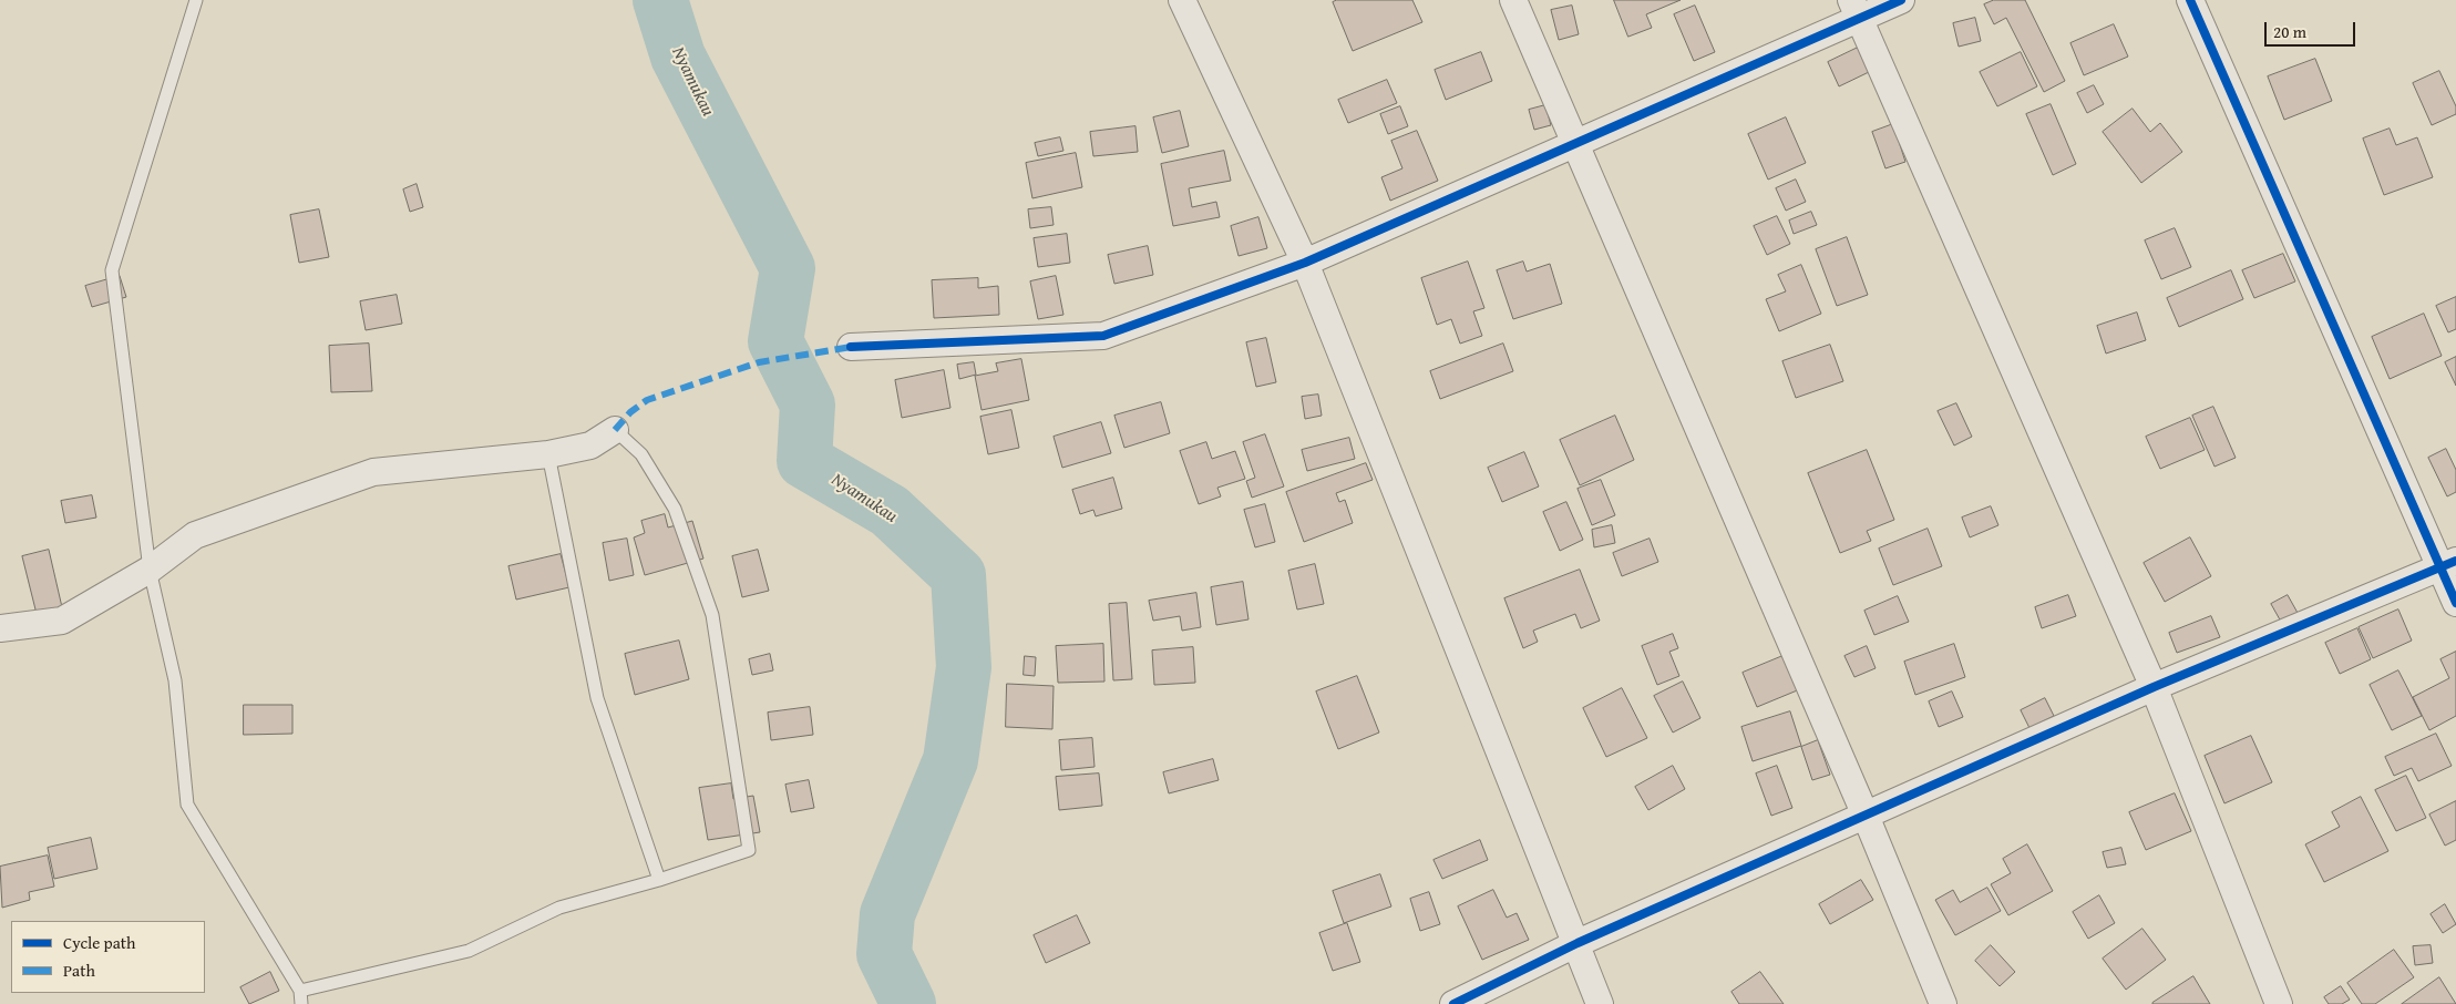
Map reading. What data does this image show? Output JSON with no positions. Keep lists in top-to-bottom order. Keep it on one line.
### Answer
{"water":["Nyamukau"],"legend":["Cycle path","Path"],"scale_bar":"20 m"}
